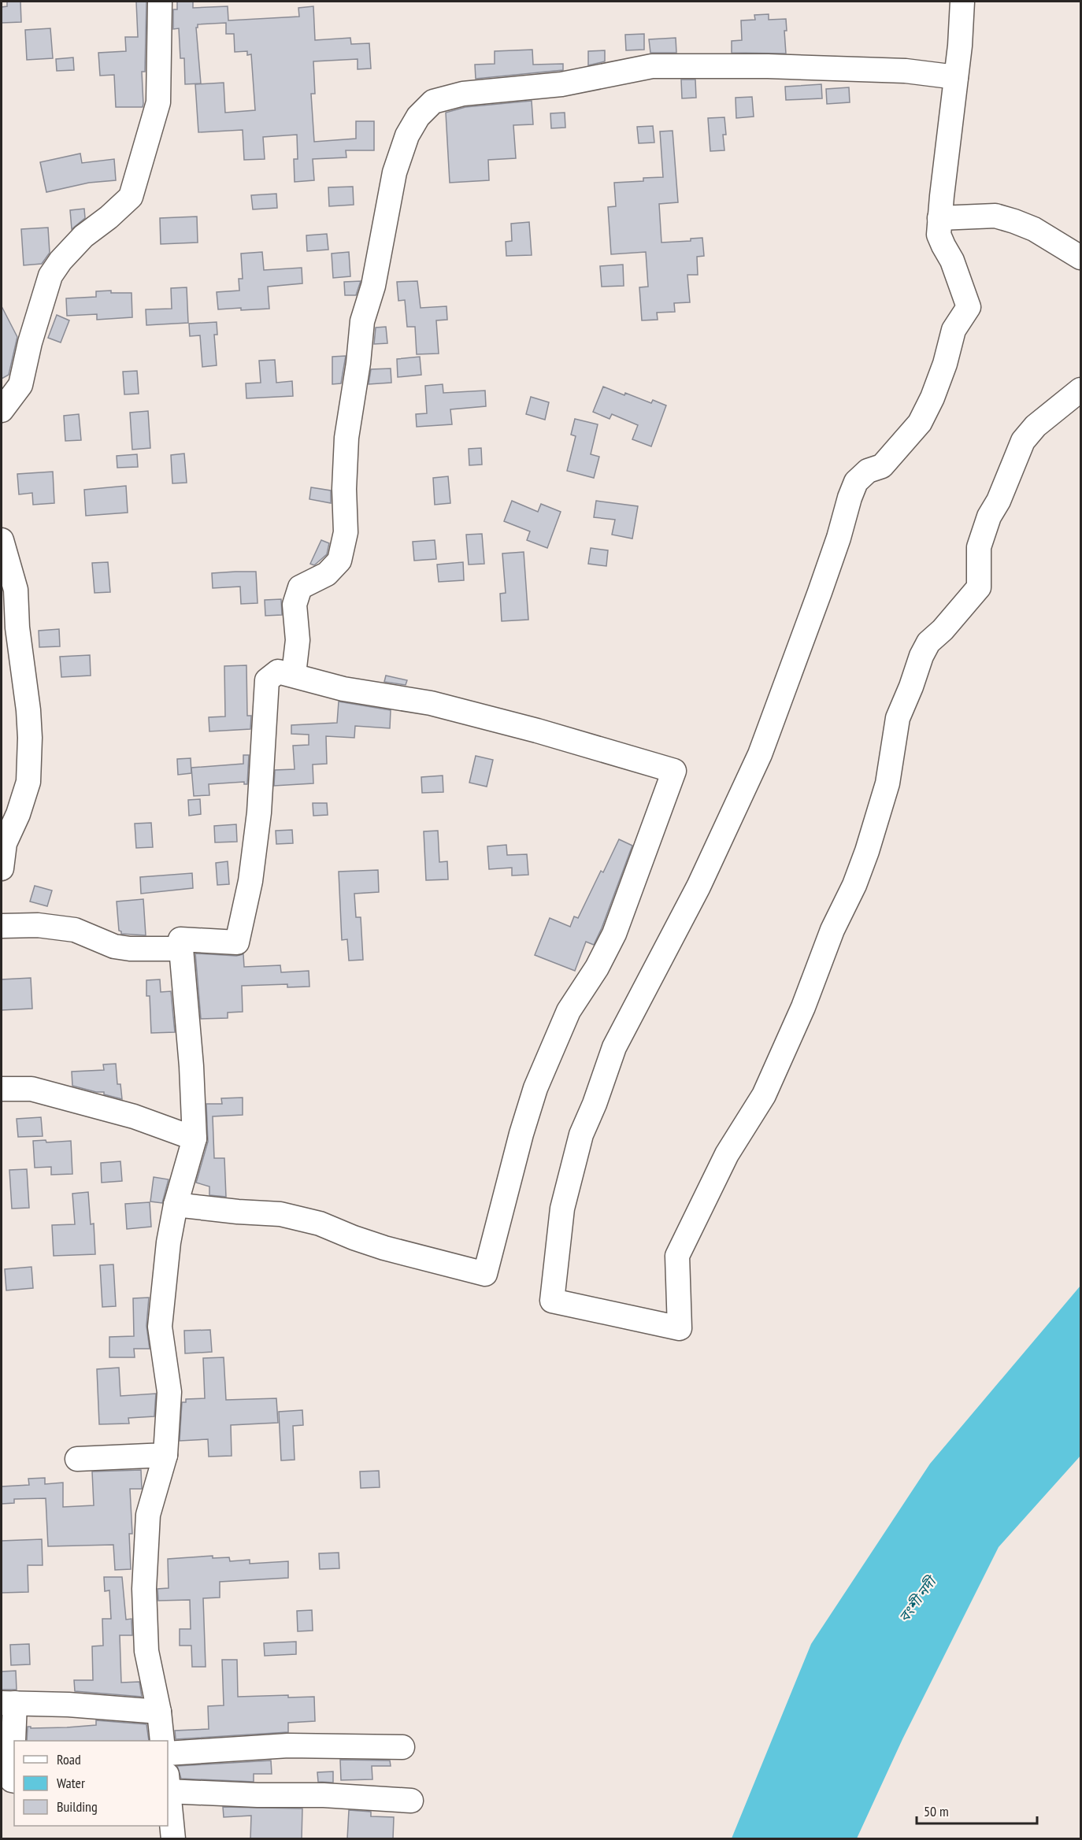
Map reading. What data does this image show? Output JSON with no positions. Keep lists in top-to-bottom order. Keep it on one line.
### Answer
{"water":["বংশী নদী"],"legend":["Road","Water","Building"],"scale_bar":"50 m"}
